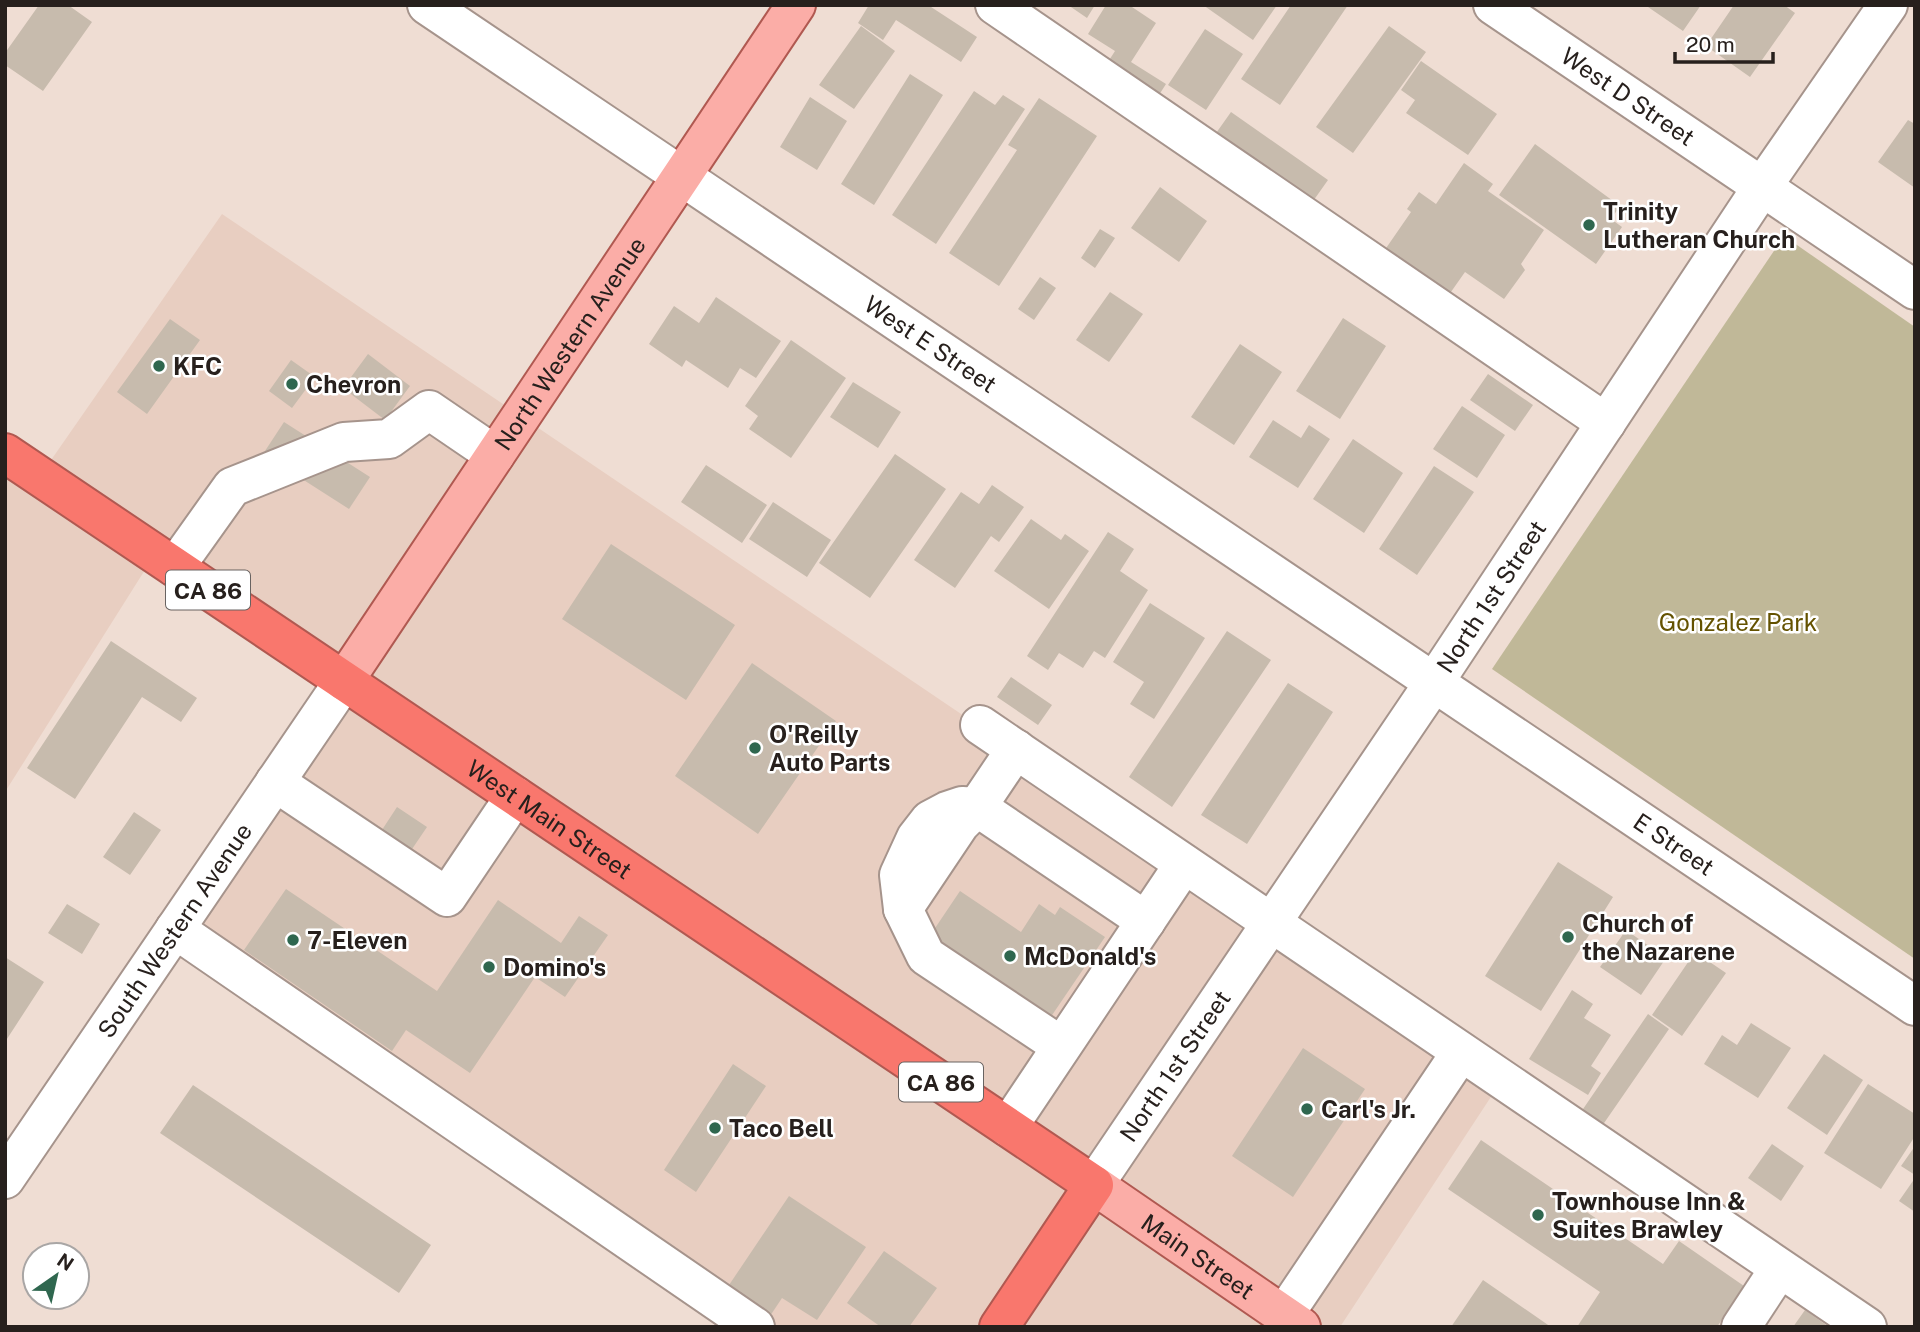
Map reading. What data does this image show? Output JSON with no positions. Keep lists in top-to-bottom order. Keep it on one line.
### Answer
{"streets":{"highway":["CA 86","West Main Street"],"main road":["North Western Avenue","Main Street"],"street":["West D Street","West E Street","North 1st Street","E Street","South Western Avenue"]},"crossings":[["West D Street","North 1st Street"],["North Western Avenue","West E Street"],["North Western Avenue","West Main Street"],["North Western Avenue","South Western Avenue"],["West E Street","North 1st Street"],["West E Street","E Street"],["North 1st Street","West Main Street"],["North 1st Street","E Street"],["North 1st Street","Main Street"],["West Main Street","South Western Avenue"],["West Main Street","Main Street"]],"parks":["Gonzalez Park"],"places":["Trinity Lutheran Church","KFC","Chevron","O'Reilly Auto Parts","Church of the Nazarene","7-Eleven","McDonald's","Domino's","Carl's Jr.","Taco Bell","Townhouse Inn & Suites Brawley"],"scale_bar":"20 m","north":"top right"}
